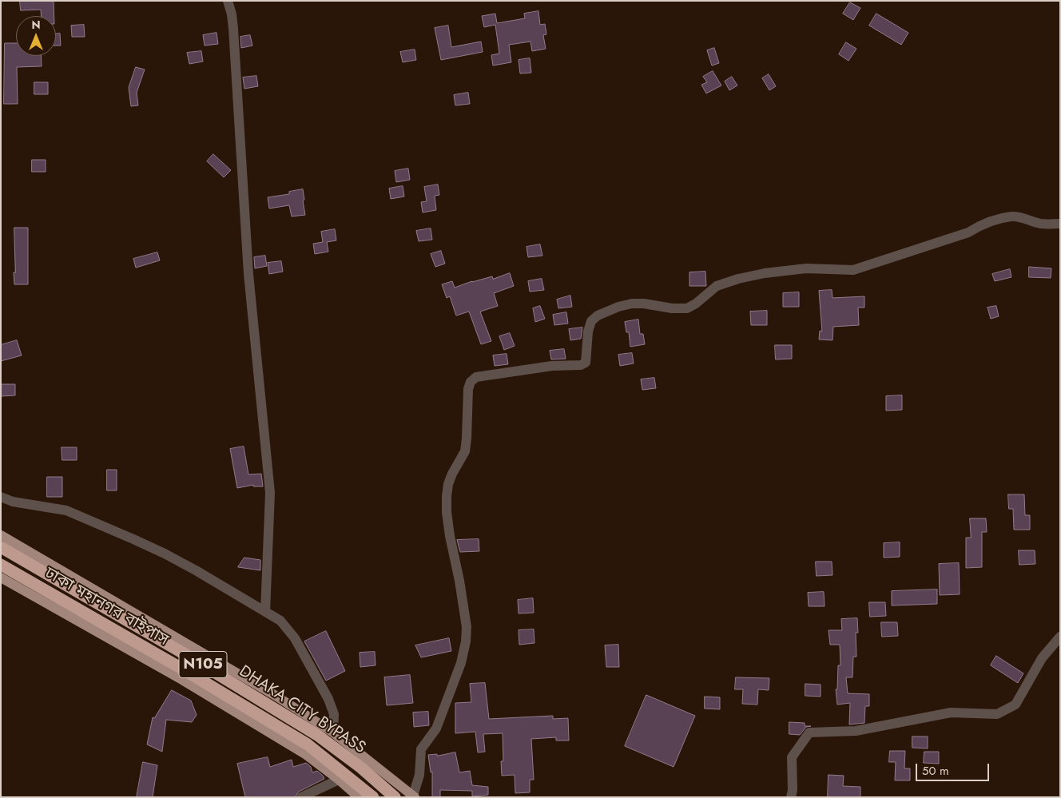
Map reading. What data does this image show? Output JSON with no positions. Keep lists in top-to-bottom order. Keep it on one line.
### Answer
{"streets":{"highway":["ঢাকা মহানগর বাইপাস","N105","DHAKA CITY BYPASS"]},"scale_bar":"50 m","north":"top"}
